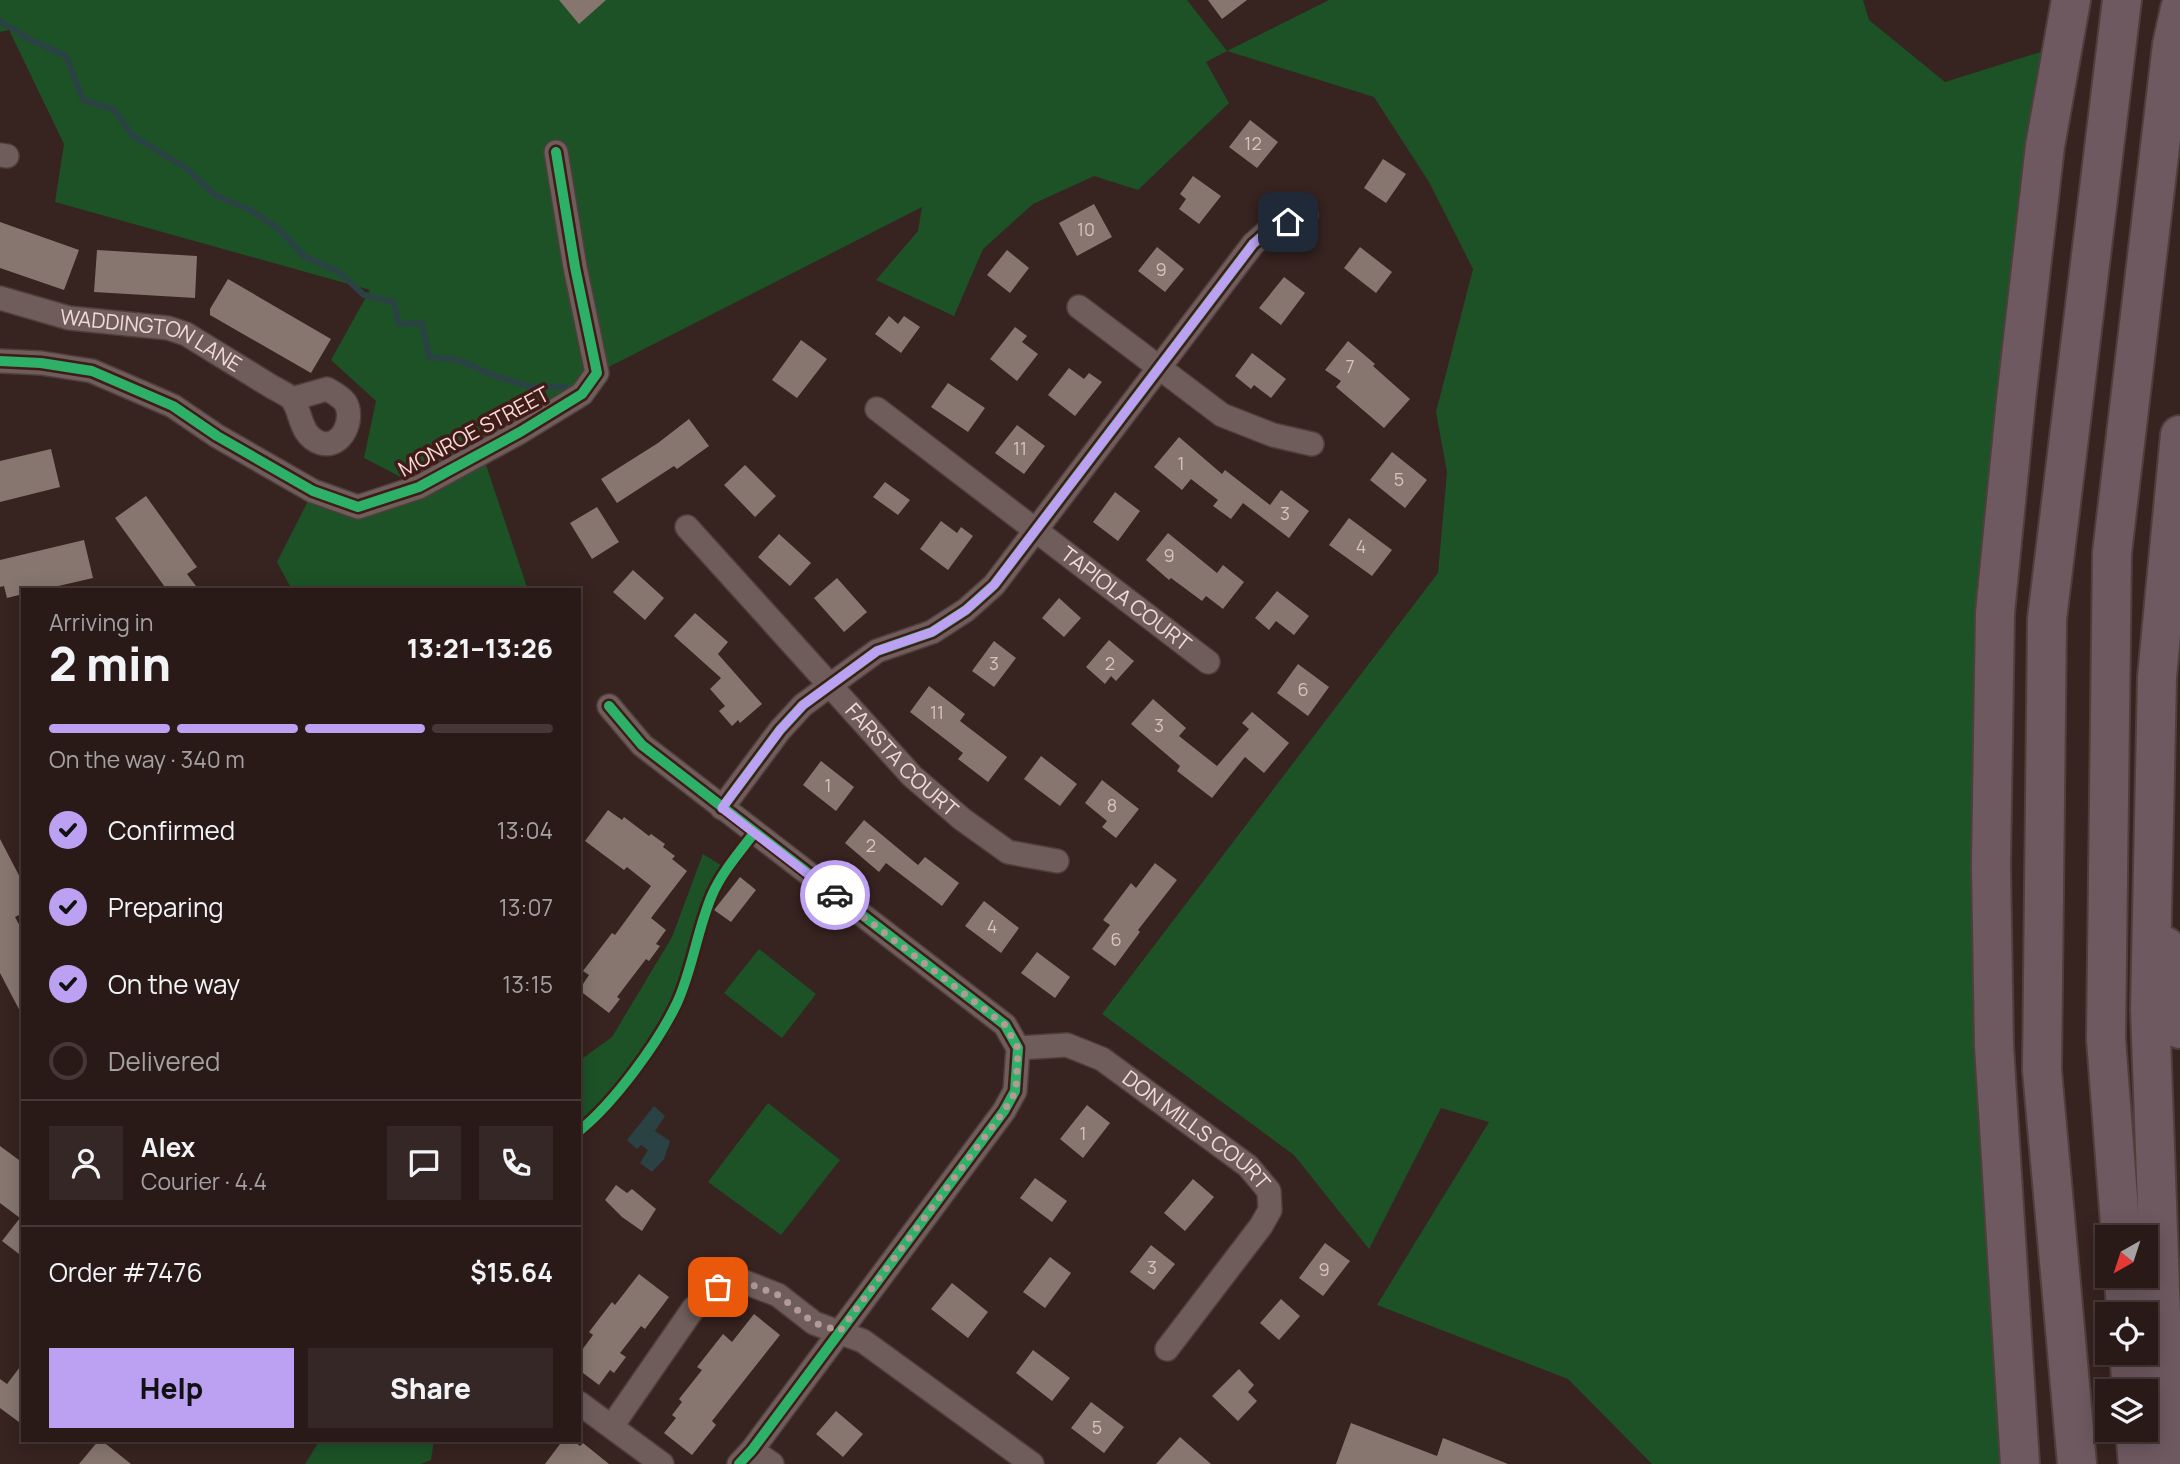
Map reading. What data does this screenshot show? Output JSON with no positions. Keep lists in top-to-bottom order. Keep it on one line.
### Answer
{"streets":{"street":["WADDINGTON LANE","MONROE STREET","TAPIOLA COURT","FARSTA COURT","DON MILLS COURT"]},"house_numbers":["12","10","9","7","11","1","5","3","4","9","3","2","6","11","3","1","8","2","4","6","1","3","9","5"],"north":"bottom left","page":{"heading":["2 min","Arriving in","13:21–13:26"],"panel":["Alex","Courier · 4.4","Order #7476","$15.64"],"bar":"On the way · 340 m","list":[["Confirmed","13:04"],["Preparing","13:07"],["On the way","13:15"],"Delivered"],"buttons":["Help","Share"]}}
